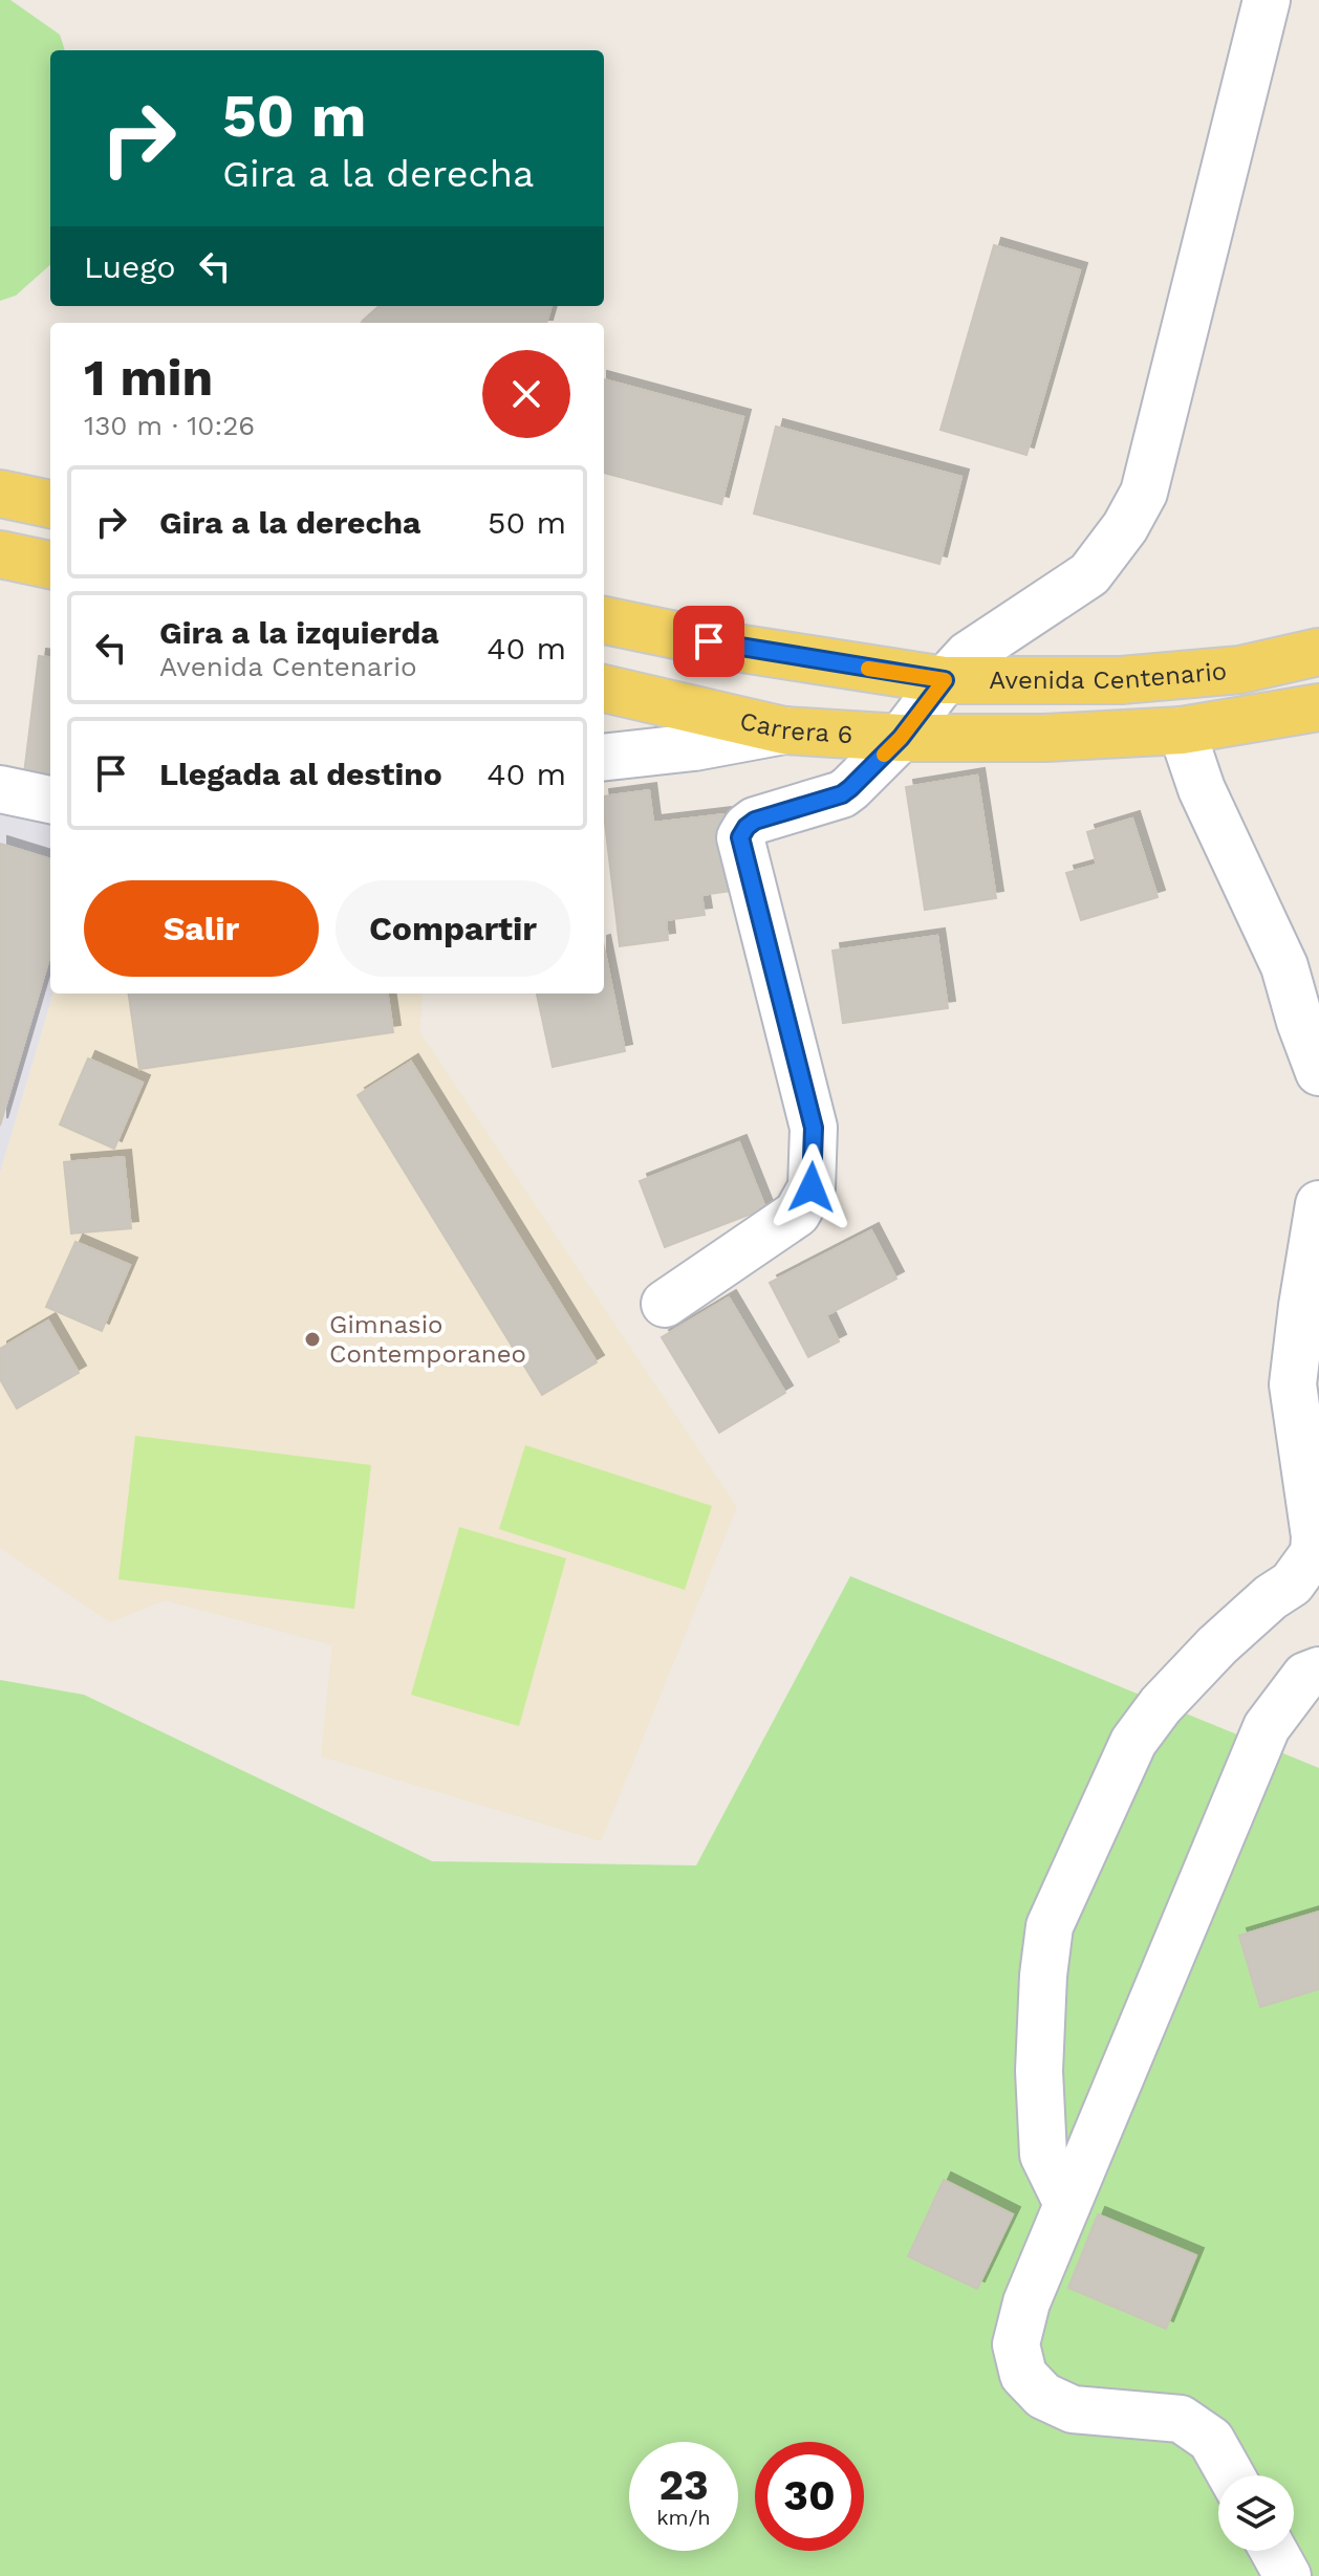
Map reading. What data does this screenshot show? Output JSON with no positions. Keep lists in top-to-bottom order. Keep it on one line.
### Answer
{"streets":{"main road":["Avenida Centenario","Carrera 6"]},"places":["Gimnasio Contemporaneo"],"page":{"turn":["50 m","Gira a la derecha"],"then":"Luego","heading":["1 min","130 m · 10:26"],"list":[{"name":"Gira a la derecha","value":"50 m"},{"name":"Gira a la izquierda","note":"Avenida Centenario","value":"40 m"},{"name":"Llegada al destino","value":"40 m"}],"buttons":["Salir","Compartir"],"speed":"23 km/h","limit":"30"}}
